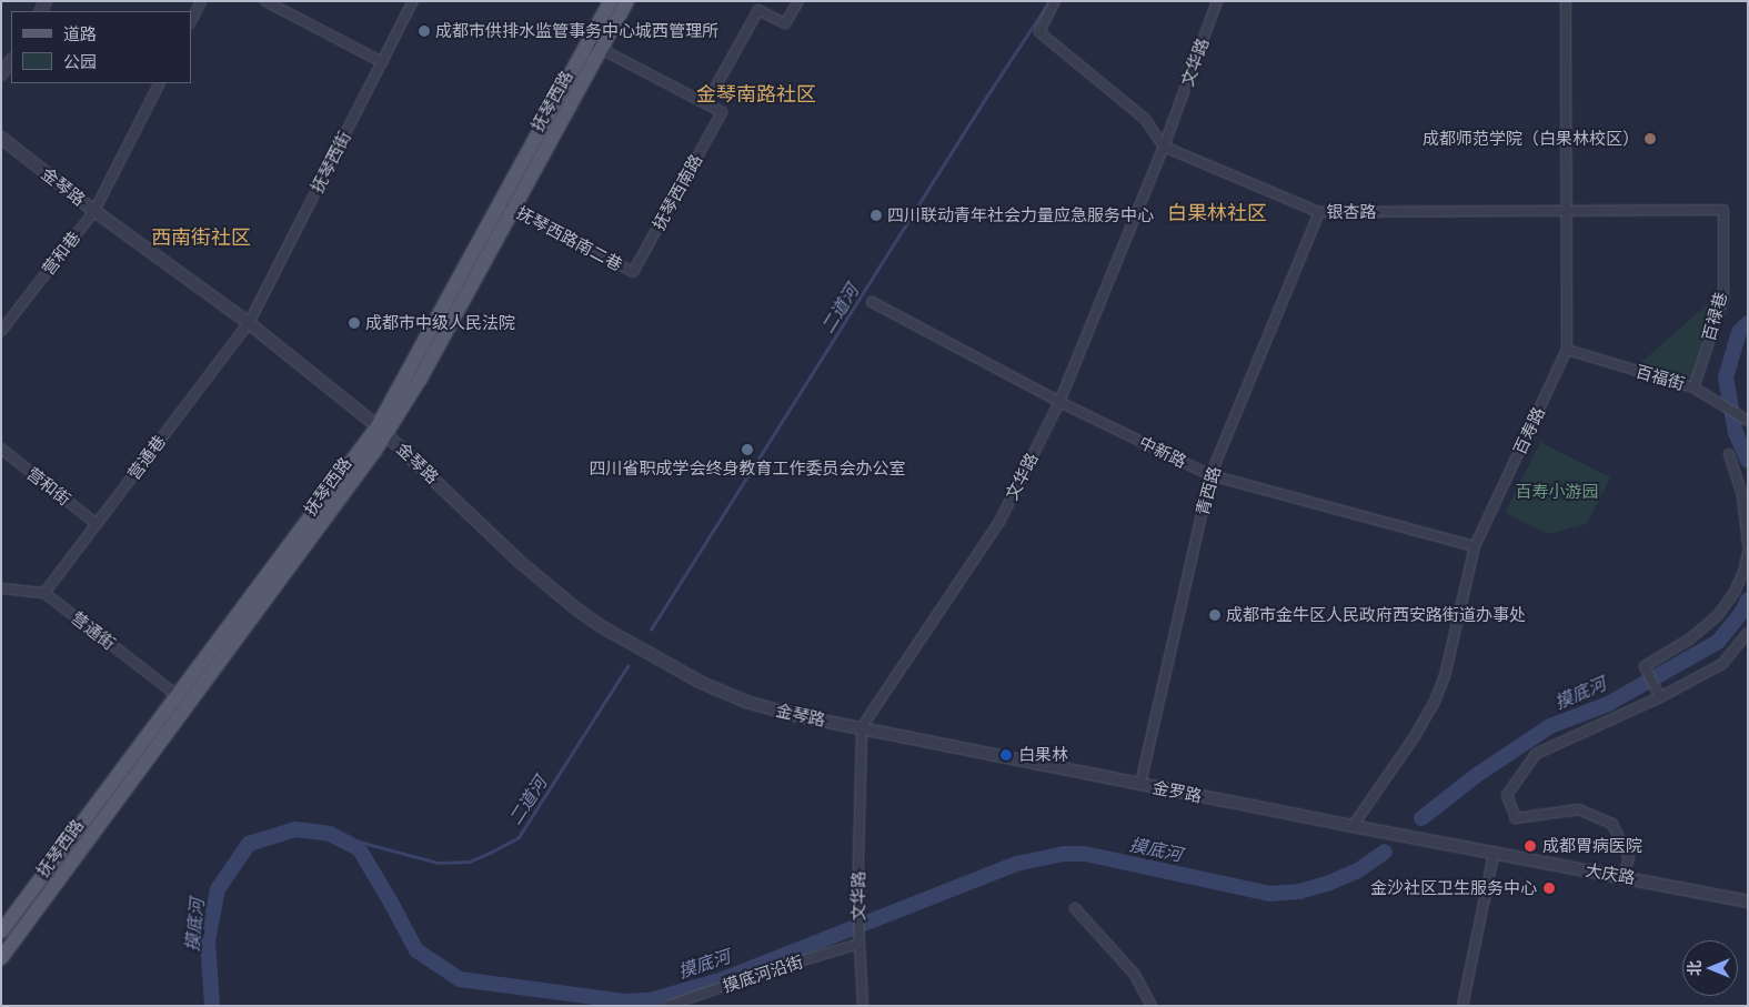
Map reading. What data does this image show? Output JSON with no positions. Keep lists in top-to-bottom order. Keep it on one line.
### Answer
{"streets":{"main road":["抚琴西路"],"street":["文华路","抚琴西街","金琴路","抚琴西南路","银杏路","抚琴西路南二巷","营和巷","百禄巷","百福街","百寿路","中新路","营通巷","营和街","青西路","营通街","金罗路","大庆路","摸底河沿街"]},"crossings":[["文华路","金琴路"],["文华路","银杏路"],["文华路","中新路"],["文华路","金罗路"],["文华路","摸底河沿街"],["抚琴西路","金琴路"],["抚琴西路","抚琴西路南二巷"],["抚琴西路","营通街"],["抚琴西街","金琴路"],["抚琴西街","营通巷"],["金琴路","营和巷"],["金琴路","营通巷"],["金琴路","金罗路"],["抚琴西南路","抚琴西路南二巷"],["银杏路","百禄巷"],["银杏路","百寿路"],["银杏路","青西路"],["百禄巷","百福街"],["百福街","百寿路"],["百寿路","中新路"],["百寿路","金罗路"],["中新路","青西路"],["营通巷","营和街"],["营通巷","营通街"],["青西路","金罗路"],["金罗路","大庆路"]],"districts":["金琴南路社区","白果林社区","西南街社区"],"water":["二道河","摸底河"],"parks":["百寿小游园"],"places":["成都市供排水监管事务中心城西管理所","成都师范学院（白果林校区）","四川联动青年社会力量应急服务中心","成都市中级人民法院","四川省职成学会终身教育工作委员会办公室","成都市金牛区人民政府西安路街道办事处","白果林","成都胃病医院","金沙社区卫生服务中心"],"legend":["道路","公园"],"north":"left"}
